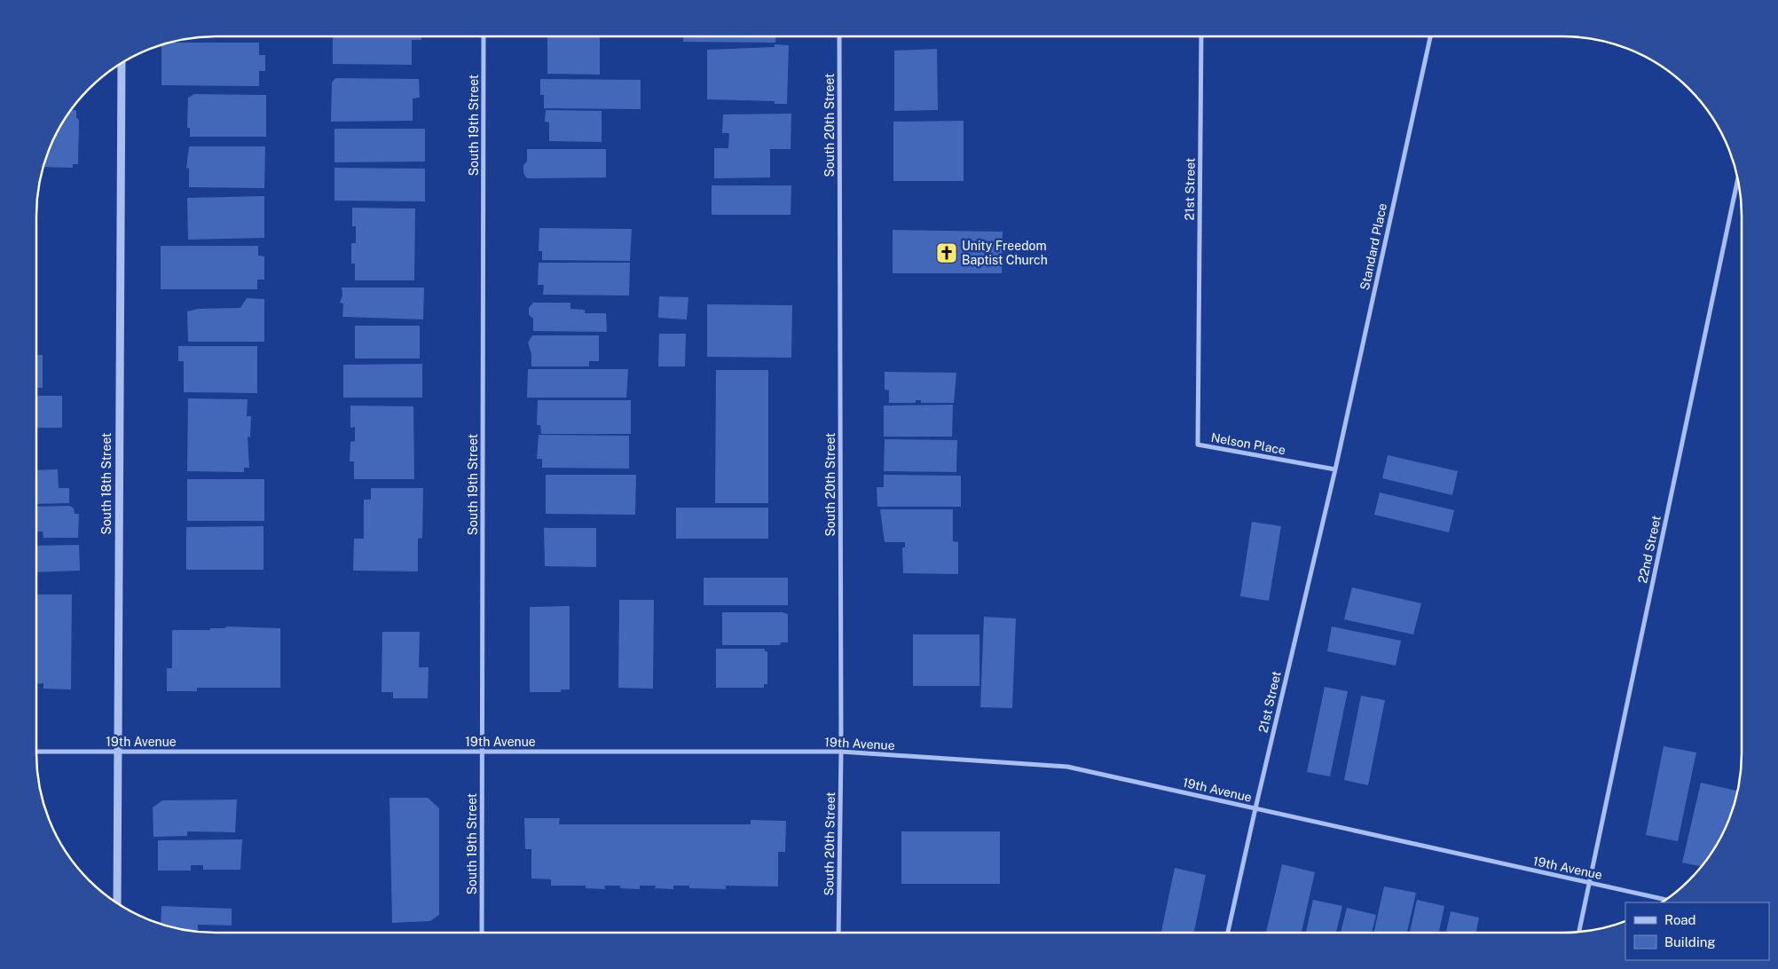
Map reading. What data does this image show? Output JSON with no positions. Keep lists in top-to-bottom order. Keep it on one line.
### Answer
{"streets":{"street":["South 19th Street","South 20th Street","21st Street","Standard Place","Nelson Place","South 18th Street","22nd Street","19th Avenue"]},"crossings":[["South 19th Street","19th Avenue"],["South 20th Street","19th Avenue"],["21st Street","Standard Place"],["21st Street","Nelson Place"],["21st Street","19th Avenue"],["Standard Place","Nelson Place"],["South 18th Street","19th Avenue"],["22nd Street","19th Avenue"]],"places":{"church":["Unity Freedom Baptist Church"]},"legend":["Road","Building"]}
